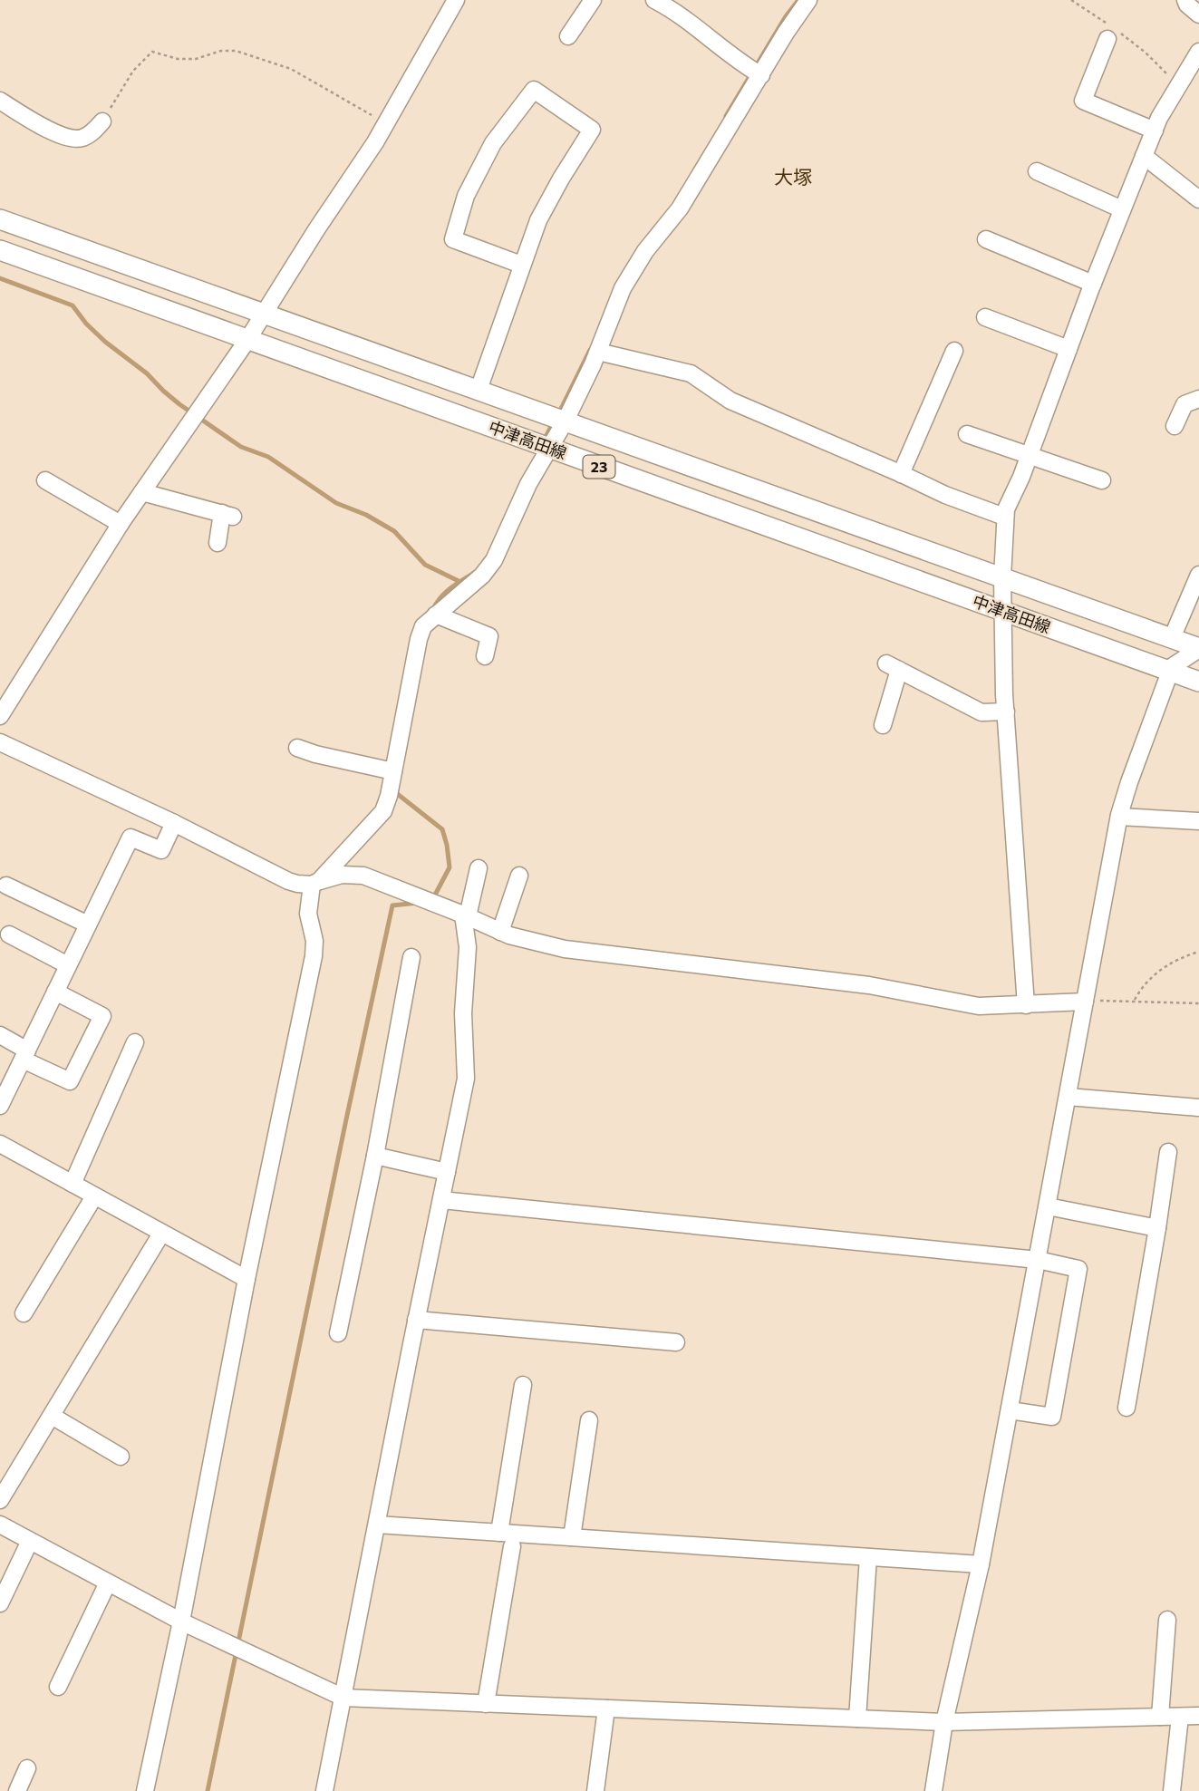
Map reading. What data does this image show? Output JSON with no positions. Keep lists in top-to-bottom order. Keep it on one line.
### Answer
{"streets":{"main road":["中津高田線","23"]},"districts":["大塚"]}
